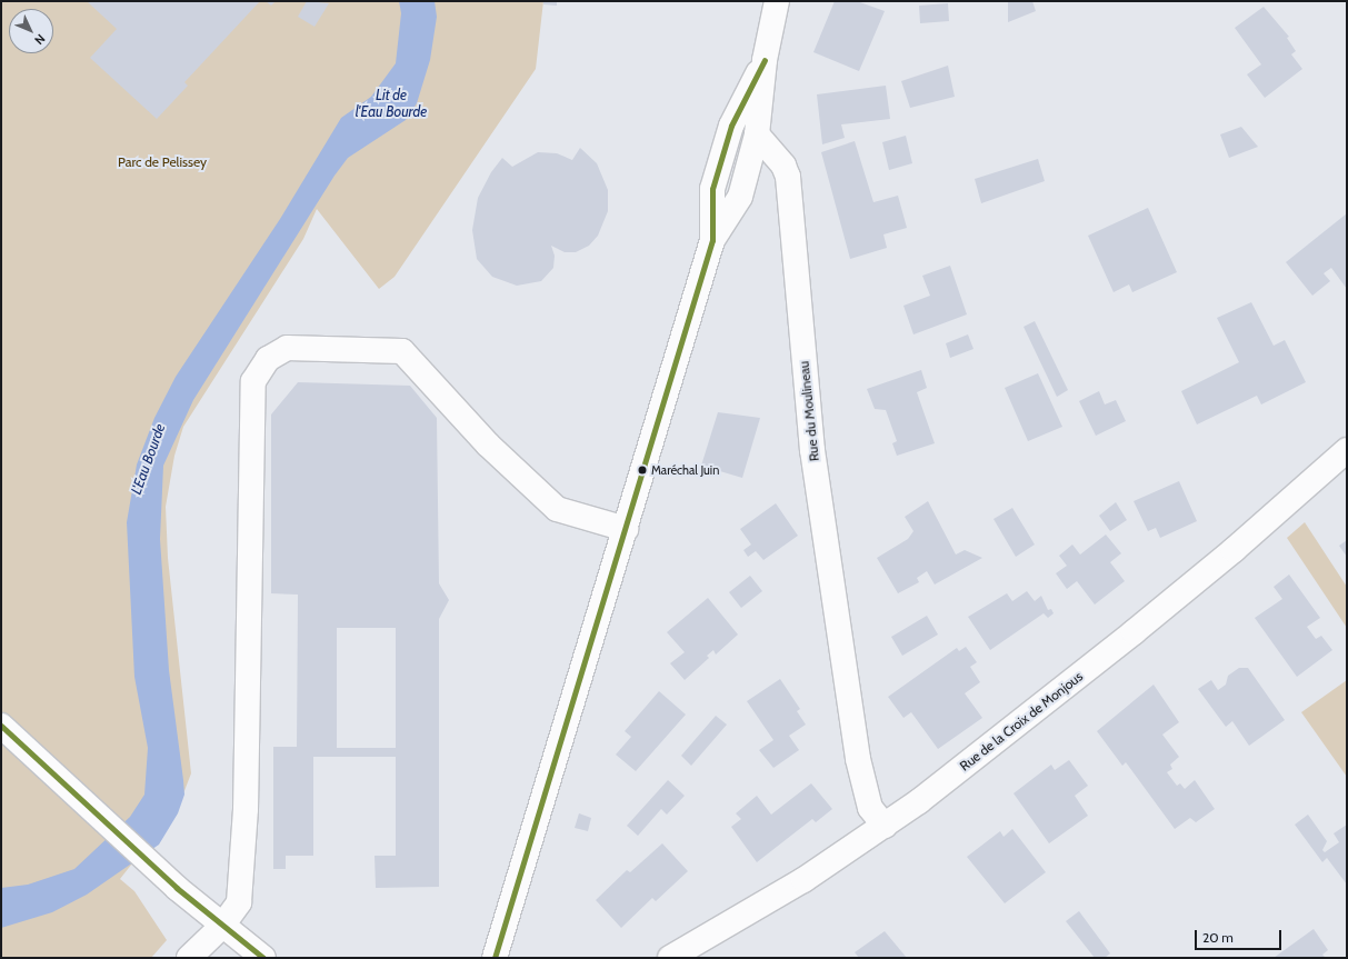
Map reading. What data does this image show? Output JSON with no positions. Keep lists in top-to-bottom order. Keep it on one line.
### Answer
{"streets":{"street":["Rue du Moulineau","Rue de la Croix de Monjous"]},"crossings":[["Rue du Moulineau","Rue de la Croix de Monjous"]],"water":["Lit de l'Eau Bourde","L'Eau Bourde"],"parks":["Parc de Pelissey"],"places":["Maréchal Juin"],"scale_bar":"20 m","north":"bottom right"}
